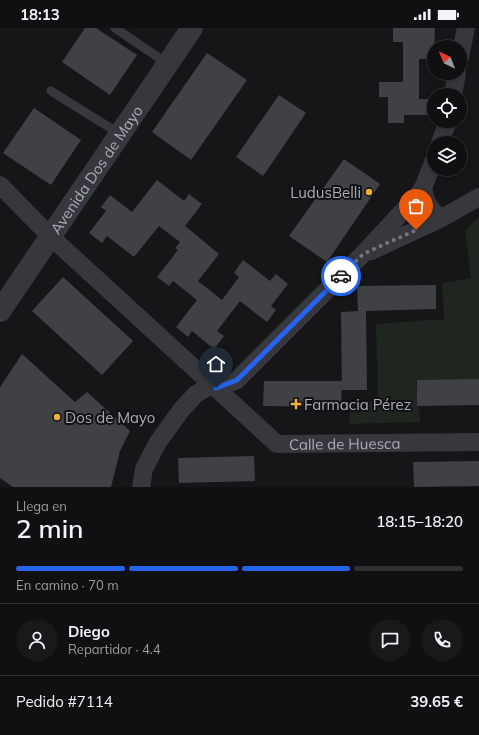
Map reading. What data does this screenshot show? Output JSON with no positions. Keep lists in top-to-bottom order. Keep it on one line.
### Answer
{"streets":{"street":["Avenida Dos de Mayo","Calle de Huesca"]},"crossings":[["Avenida Dos de Mayo","Calle de Huesca"]],"places":{"other":["LudusBelli","Dos de Mayo"],"health":["Farmacia Pérez"]},"north":"top left","page":{"status":"18:13","heading":["2 min","Llega en","18:15–18:20"],"panel":["Diego","Repartidor · 4.4","Pedido #7114","39.65 €"],"bar":"En camino · 70 m"}}
